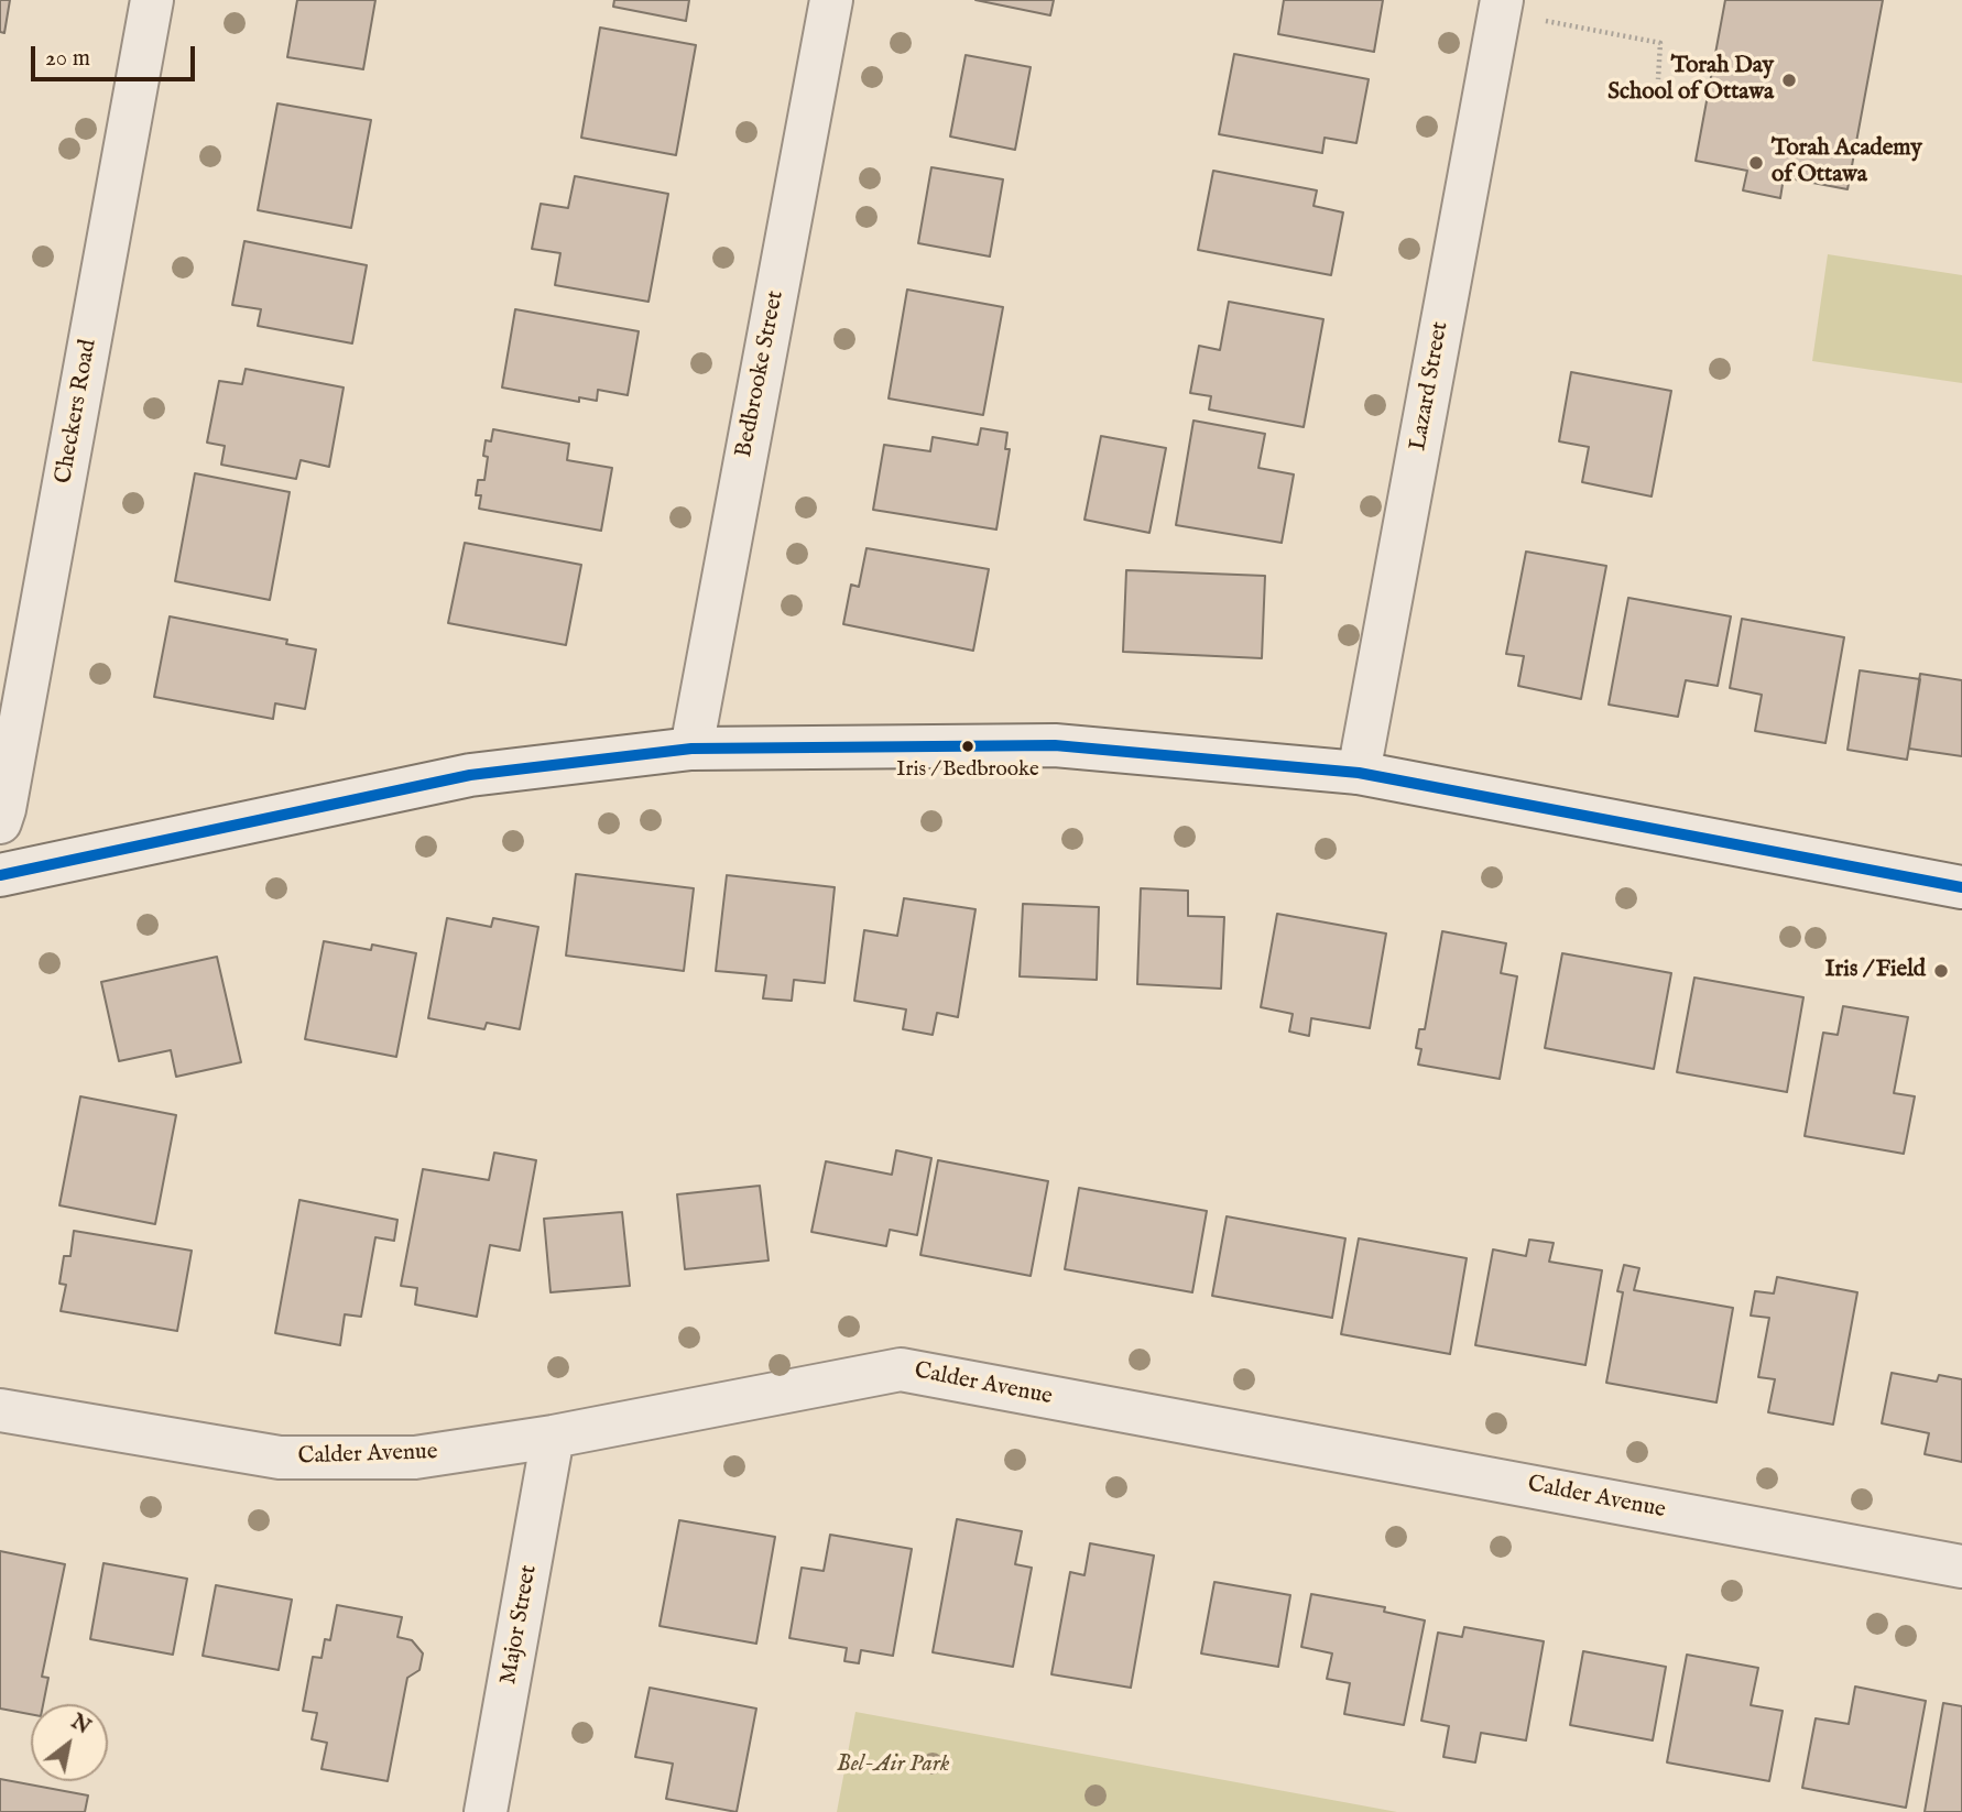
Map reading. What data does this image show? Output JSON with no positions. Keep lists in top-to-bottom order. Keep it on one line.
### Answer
{"streets":{"street":["Bedbrooke Street","Lazard Street","Checkers Road","Calder Avenue","Major Street"]},"crossings":[["Calder Avenue","Major Street"]],"parks":["Bel-Air Park"],"places":["Torah Day School of Ottawa","Torah Academy of Ottawa","Iris / Bedbrooke","Iris / Field"],"scale_bar":"20 m","north":"top right"}
